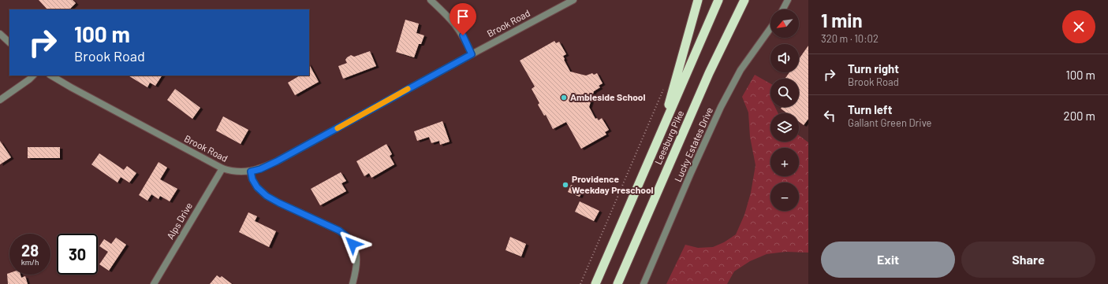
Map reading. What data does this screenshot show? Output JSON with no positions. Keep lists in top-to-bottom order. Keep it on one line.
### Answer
{"streets":{"highway":["Leesburg Pike"],"street":["Brook Road","Lucky Estates Drive","Alps Drive"]},"crossings":[["Brook Road","Alps Drive"]],"places":["Ambleside School","Providence Weekday Preschool"],"north":"bottom left","page":{"heading":["1 min","320 m · 10:02"],"map_buttons":["+","−"],"turn":["100 m","Brook Road"],"list":[{"name":"Turn right","note":"Brook Road","value":"100 m"},{"name":"Turn left","note":"Gallant Green Drive","value":"200 m"}],"speed":"28 km/h","limit":"30","buttons":["Exit","Share"]}}
